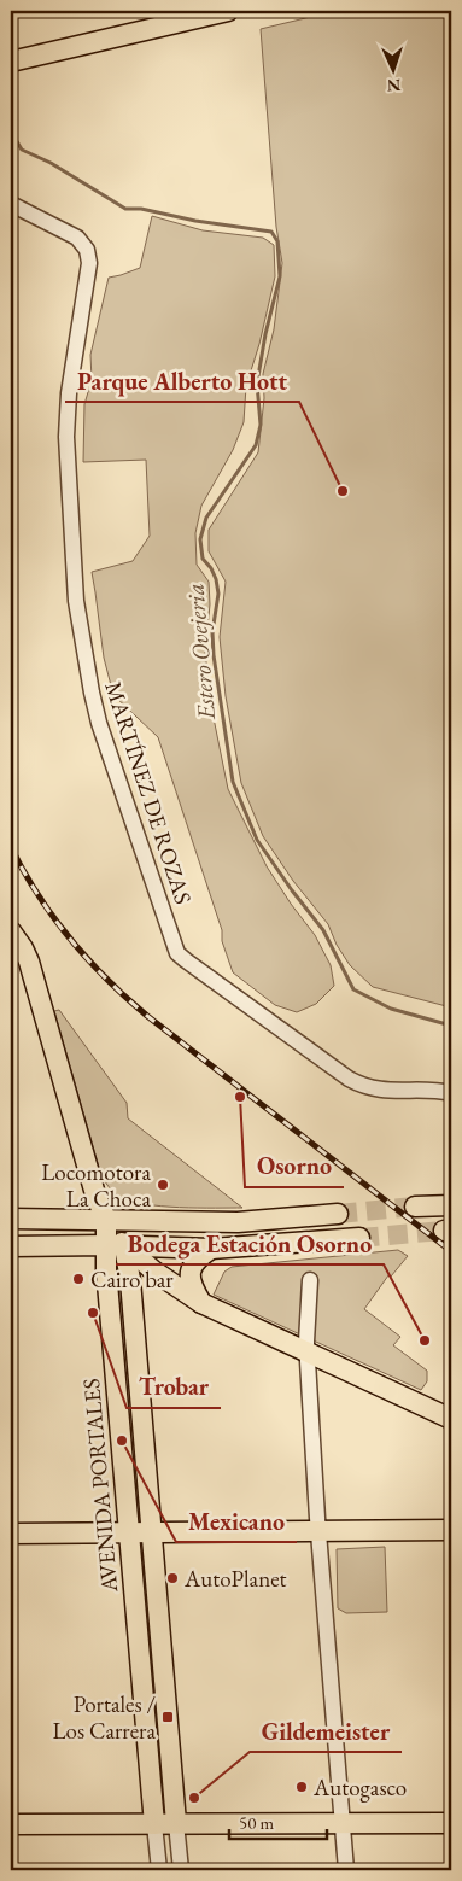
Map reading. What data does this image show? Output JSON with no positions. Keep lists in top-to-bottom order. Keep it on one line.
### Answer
{"streets":{"main road":["AVENIDA PORTALES"],"street":["MARTÍNEZ DE ROZAS"]},"water":["Estero Ovejeria"],"places":{"other":["Parque Alberto Hott","Osorno","Locomotora La Choca","Cairo bar","Trobar","Bodega Estación Osorno","Mexicano","AutoPlanet","Autogasco","Gildemeister"],"transit":["Portales / Los Carrera"]},"scale_bar":"50 m","north":"bottom"}
